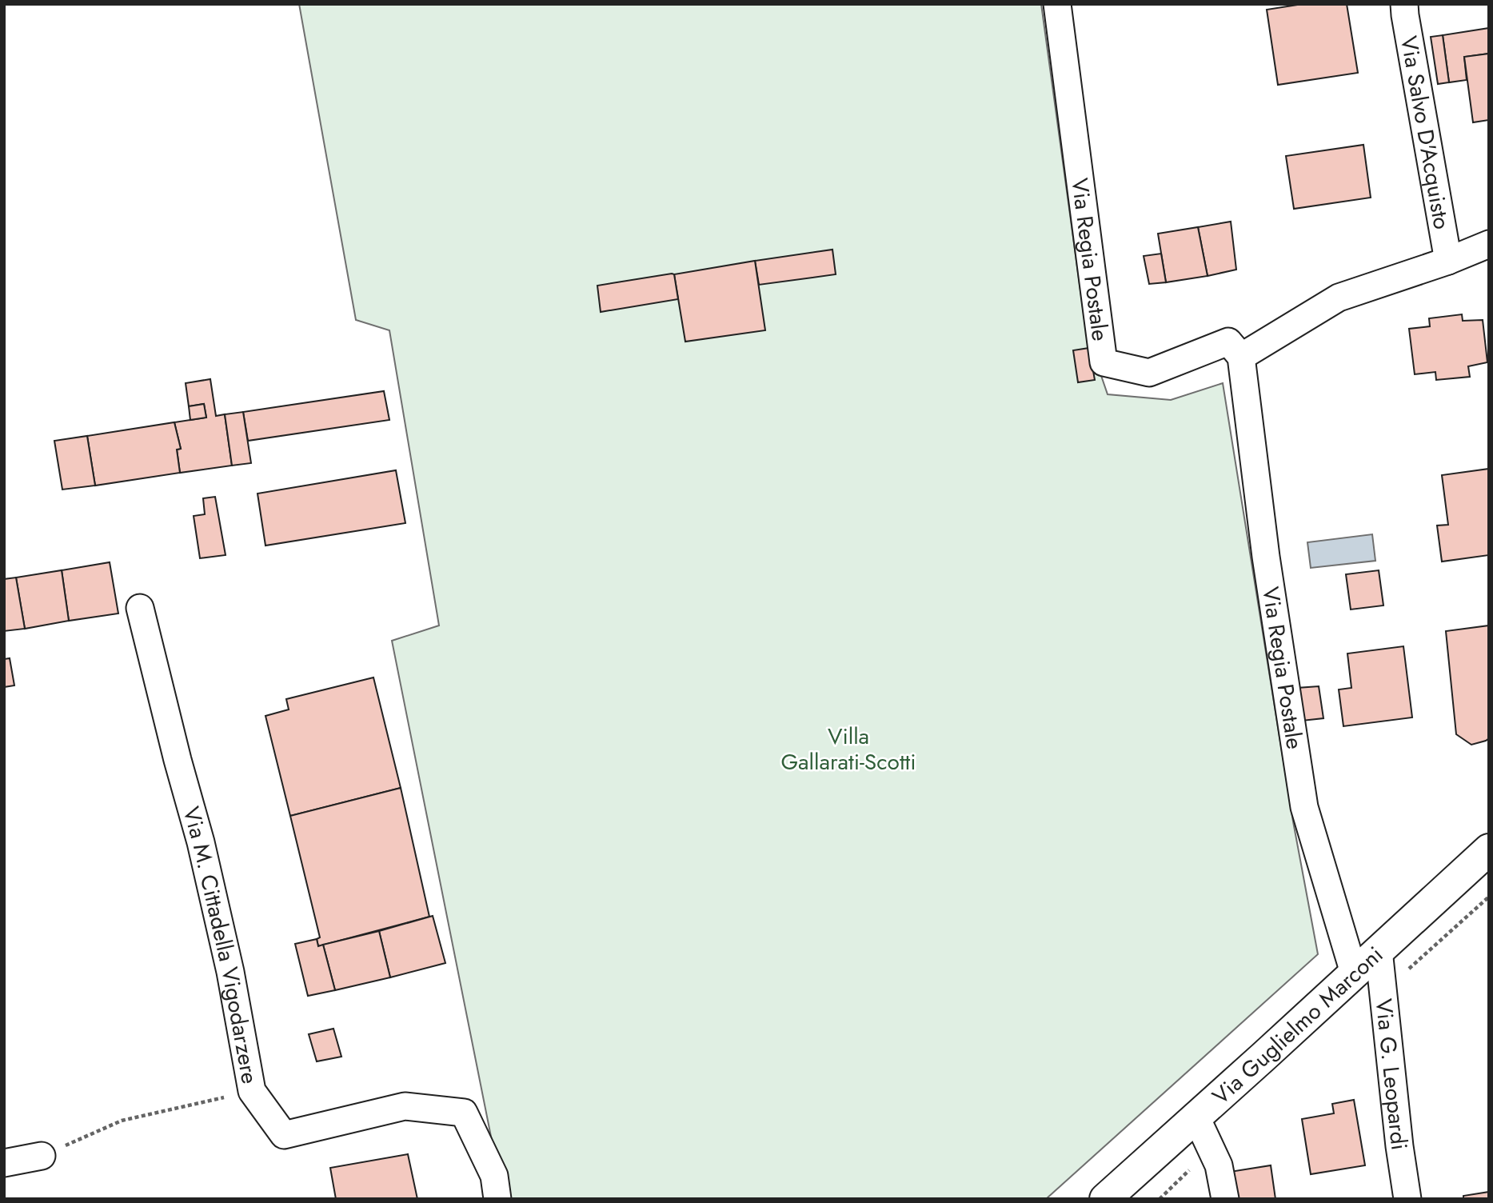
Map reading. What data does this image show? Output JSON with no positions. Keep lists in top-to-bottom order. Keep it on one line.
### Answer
{"streets":{"street":["Via Salvo D'Acquisto","Via Regia Postale","Via M. Cittadella Vigodarzere","Via Guglielmo Marconi","Via G. Leopardi"]},"crossings":[["Via Regia Postale","Via Guglielmo Marconi"],["Via Guglielmo Marconi","Via G. Leopardi"]],"parks":["Villa Gallarati-Scotti"]}
